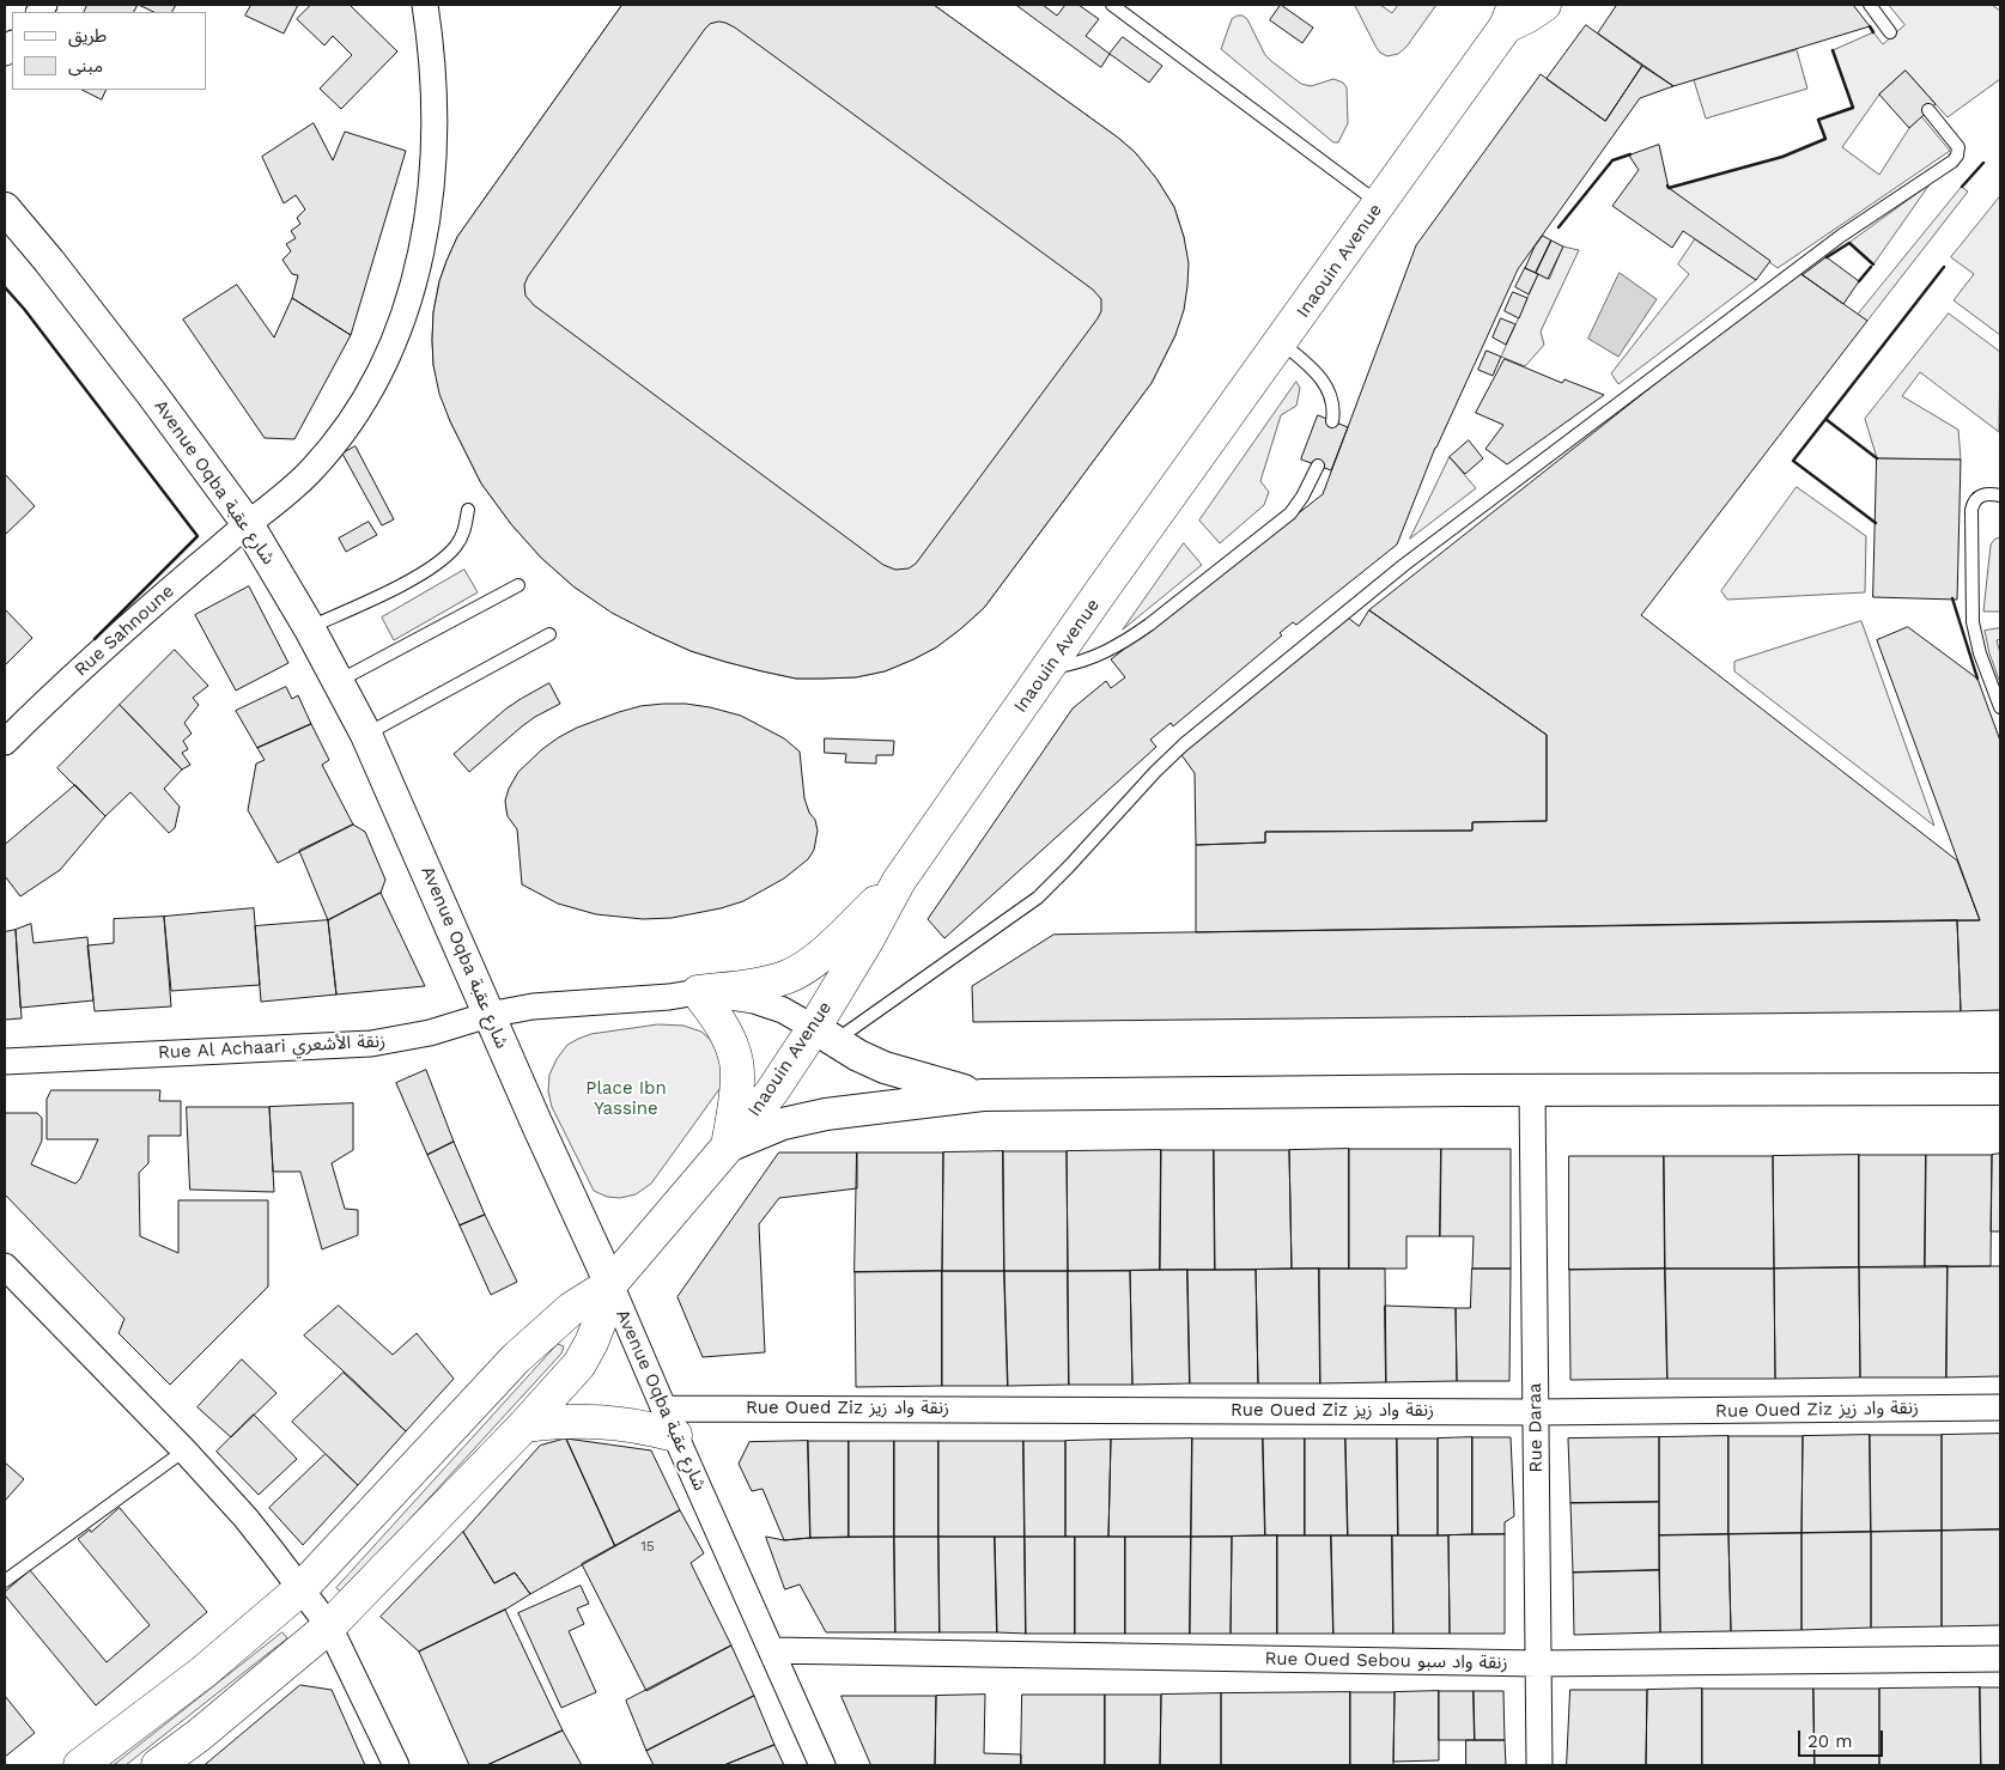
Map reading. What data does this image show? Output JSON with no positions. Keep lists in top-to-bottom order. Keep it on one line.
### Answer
{"streets":{"main road":["Inaouin Avenue"],"street":["Avenue Oqba شارع عقبة","Rue Sahnoune","Rue Al Achaari زنقة الأشعري","Rue Oued Ziz زنقة واد زيز","Rue Daraa","Rue Oued Sebou زنقة واد سبو"]},"crossings":[["Inaouin Avenue","Avenue Oqba شارع عقبة"],["Inaouin Avenue","Rue Al Achaari زنقة الأشعري"],["Avenue Oqba شارع عقبة","Rue Sahnoune"],["Avenue Oqba شارع عقبة","Rue Al Achaari زنقة الأشعري"],["Avenue Oqba شارع عقبة","Rue Oued Ziz زنقة واد زيز"],["Avenue Oqba شارع عقبة","Rue Oued Sebou زنقة واد سبو"],["Rue Oued Ziz زنقة واد زيز","Rue Daraa"],["Rue Daraa","Rue Oued Sebou زنقة واد سبو"]],"parks":["Place Ibn Yassine"],"house_numbers":["15"],"legend":["طريق","مبنى"],"scale_bar":"20 m"}
